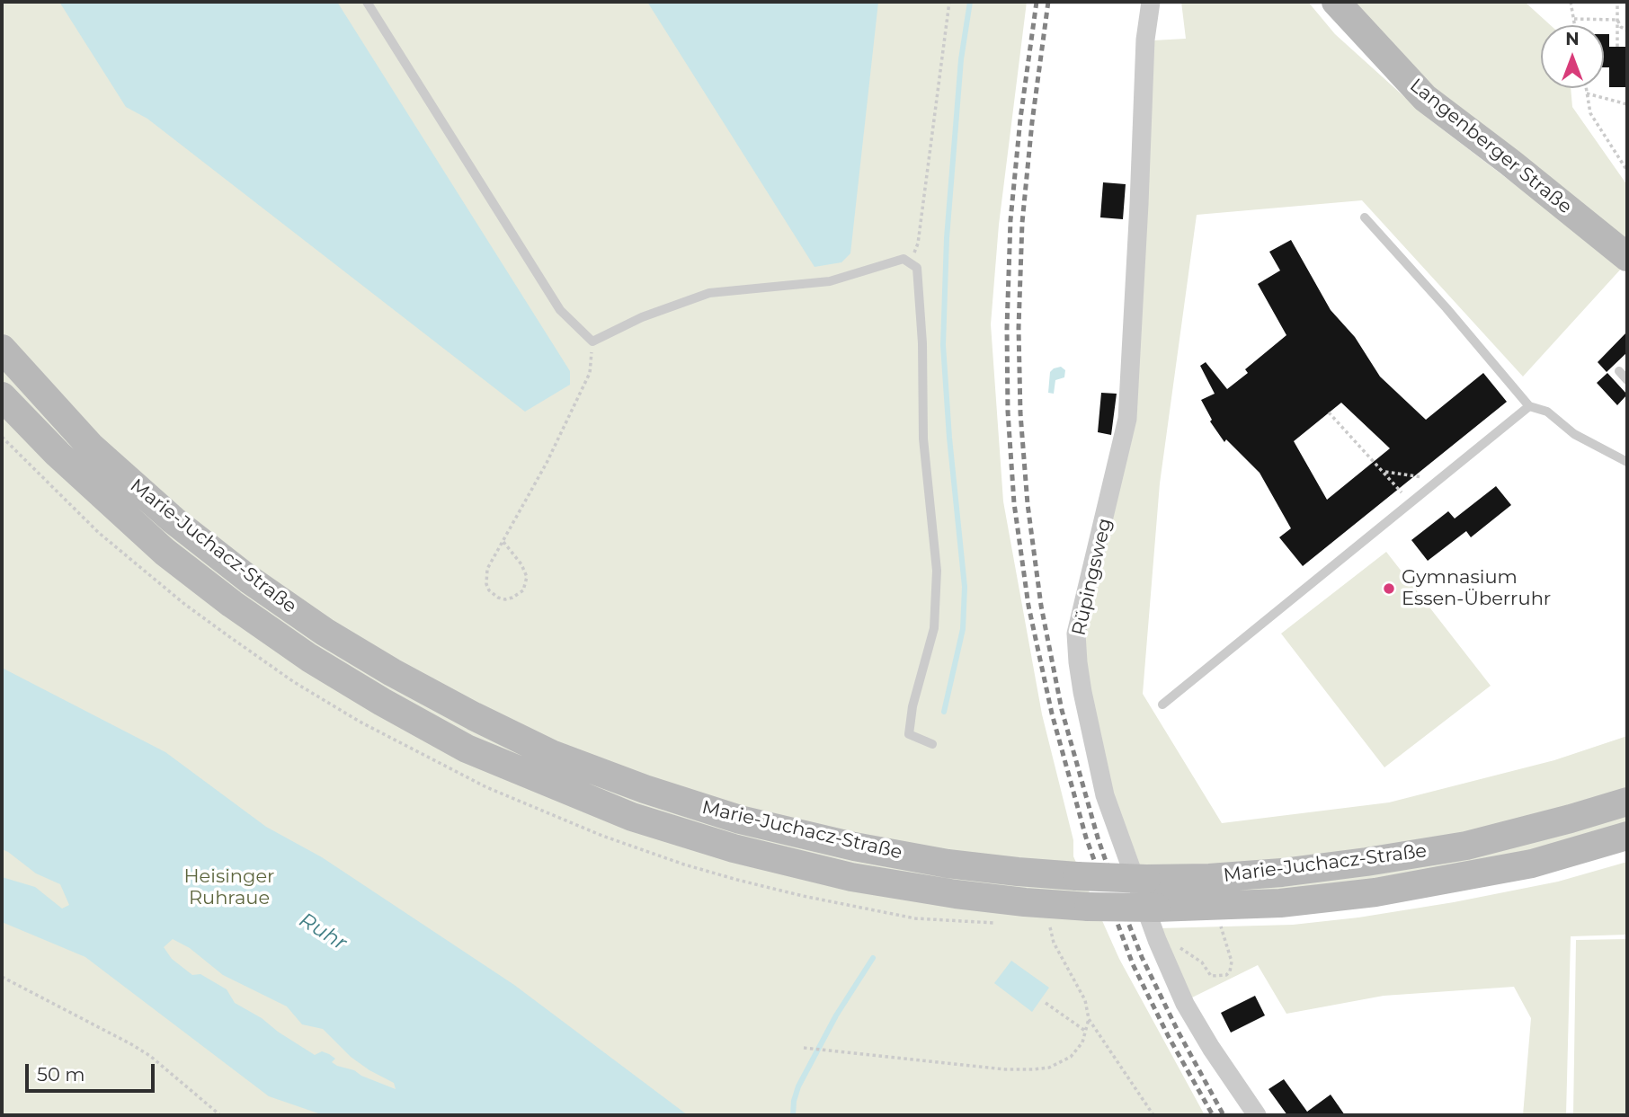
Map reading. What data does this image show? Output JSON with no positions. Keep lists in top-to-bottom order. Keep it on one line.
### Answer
{"streets":{"main road":["Langenberger Straße","Marie-Juchacz-Straße"],"street":["Rüpingsweg"]},"water":["Ruhr"],"parks":["Heisinger Ruhraue"],"places":["Gymnasium Essen-Überruhr"],"scale_bar":"50 m","north":"top"}
